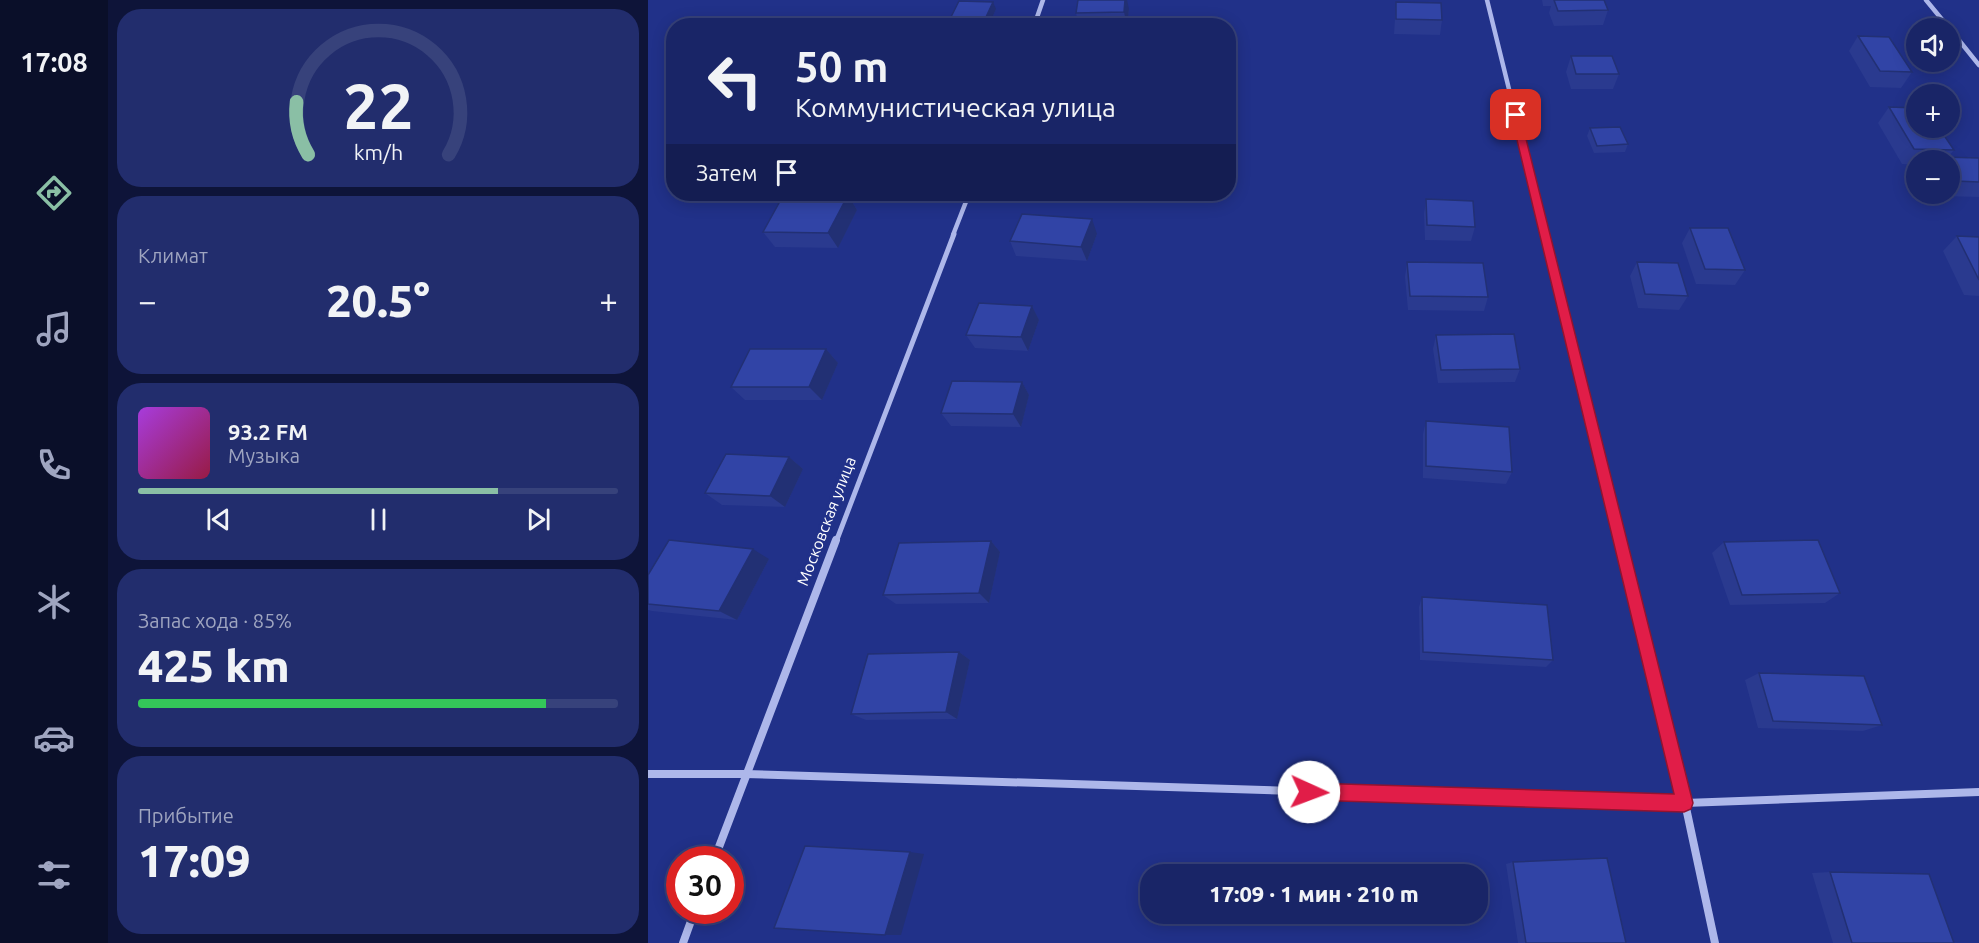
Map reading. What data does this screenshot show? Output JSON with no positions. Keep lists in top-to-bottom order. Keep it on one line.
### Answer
{"streets":{"street":["Московская улица"]},"page":{"tabs":"17:08","map_buttons":["+","−"],"turn":["50 m","Коммунистическая улица"],"then":"Затем","tile":["Климат",["Запас хода · 85%","425 km"],["Прибытие","17:09"]],"heat":["−","20.5°","+"],"song":["93.2 FM","Музыка"],"limit":"30","trip":"17:09 · 1 мин · 210 m","gauge":["22","km/h"]}}
